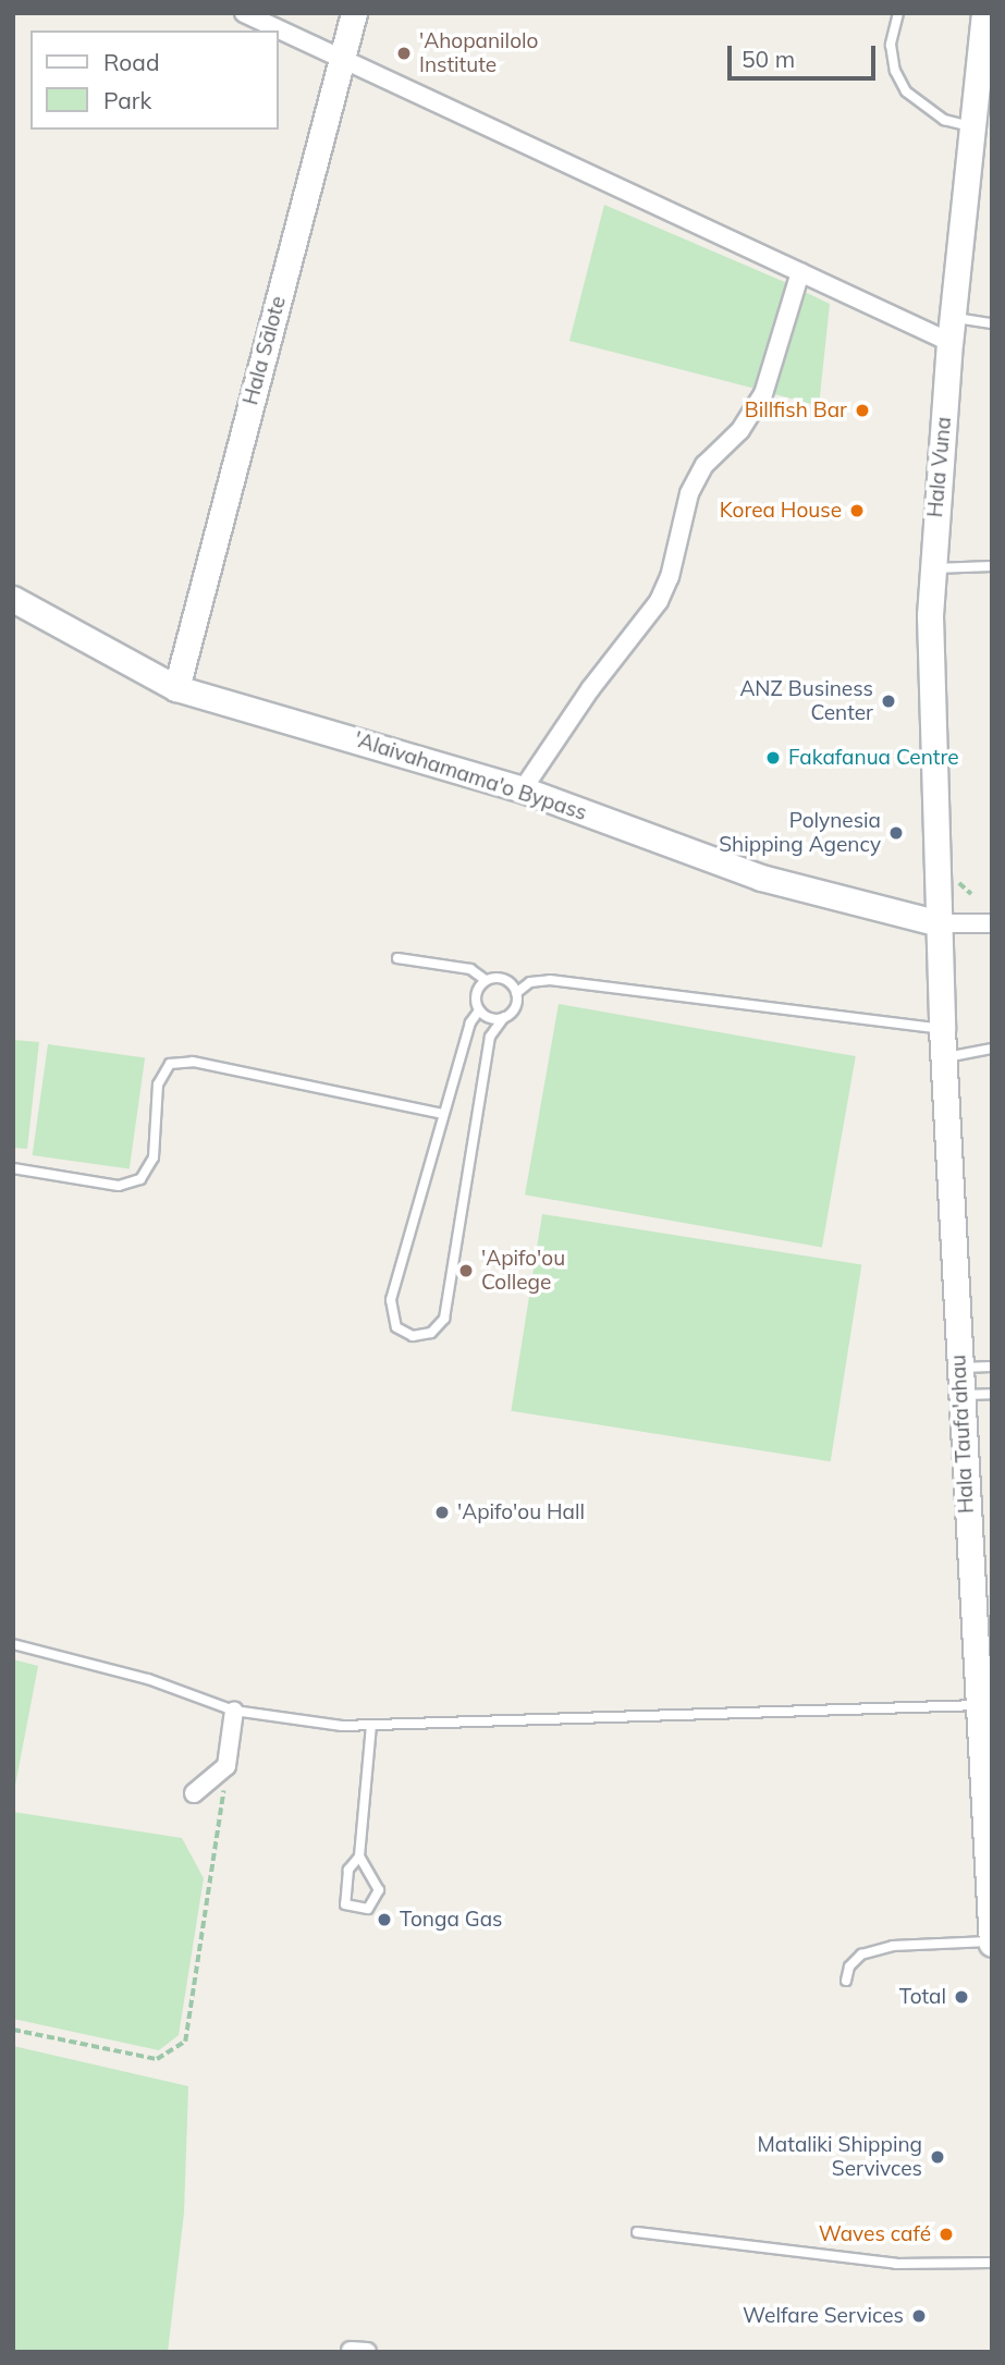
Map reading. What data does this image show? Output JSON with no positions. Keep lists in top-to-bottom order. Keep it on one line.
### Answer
{"streets":{"main road":["Hala Sālote","Hala Vuna","'Alaivahamama'o Bypass","Hala Taufa'ahau"]},"crossings":[["Hala Sālote","'Alaivahamama'o Bypass"],["Hala Vuna","'Alaivahamama'o Bypass"],["Hala Vuna","Hala Taufa'ahau"],["'Alaivahamama'o Bypass","Hala Taufa'ahau"]],"places":["'Ahopanilolo Institute","Billfish Bar","Korea House","ANZ Business Center","Fakafanua Centre","Polynesia Shipping Agency","'Apifo'ou College","'Apifo'ou Hall","Tonga Gas","Total","Mataliki Shipping Servivces","Waves café","Welfare Services"],"legend":["Road","Park"],"scale_bar":"50 m"}
